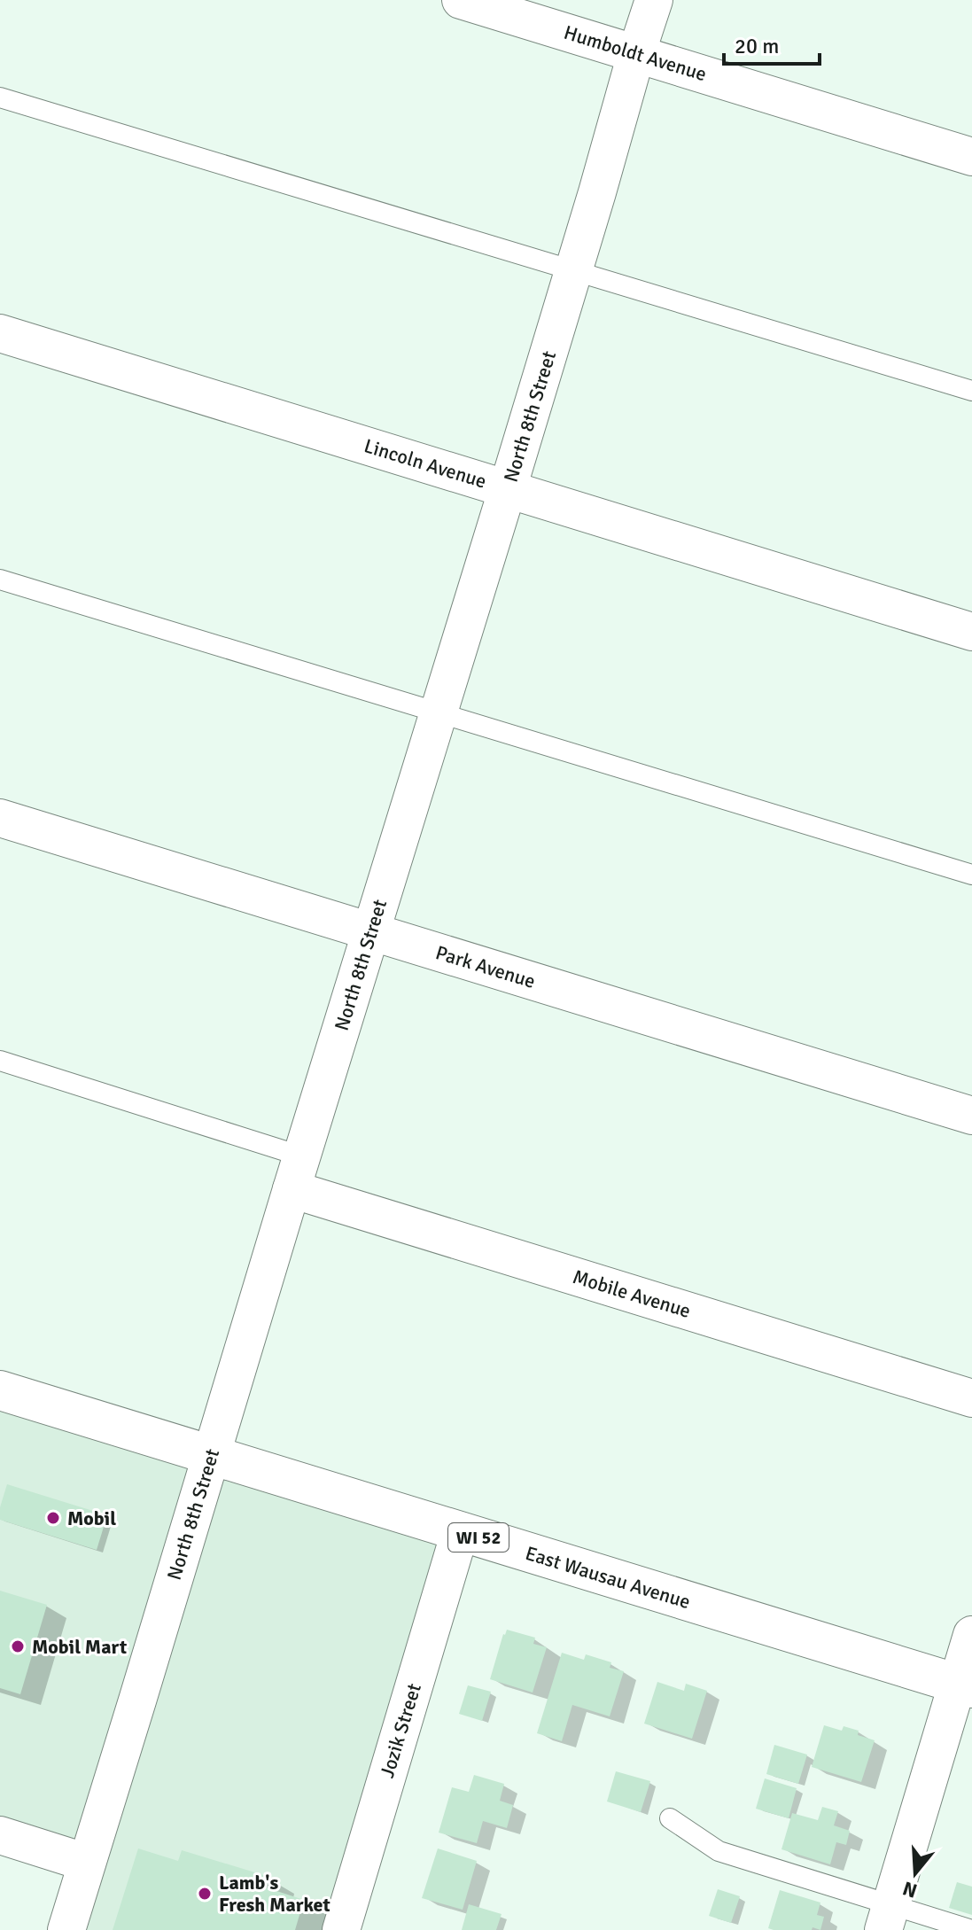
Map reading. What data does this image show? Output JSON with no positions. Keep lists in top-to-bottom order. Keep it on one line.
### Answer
{"streets":{"main road":["WI 52","East Wausau Avenue"],"street":["Humboldt Avenue","North 8th Street","Lincoln Avenue","Park Avenue","Mobile Avenue","Jozik Street"]},"crossings":[["Humboldt Avenue","North 8th Street"],["North 8th Street","Lincoln Avenue"],["North 8th Street","Park Avenue"],["North 8th Street","Mobile Avenue"],["North 8th Street","East Wausau Avenue"],["East Wausau Avenue","Jozik Street"]],"places":["Mobil","Mobil Mart","Lamb's Fresh Market"],"scale_bar":"20 m","north":"bottom"}
